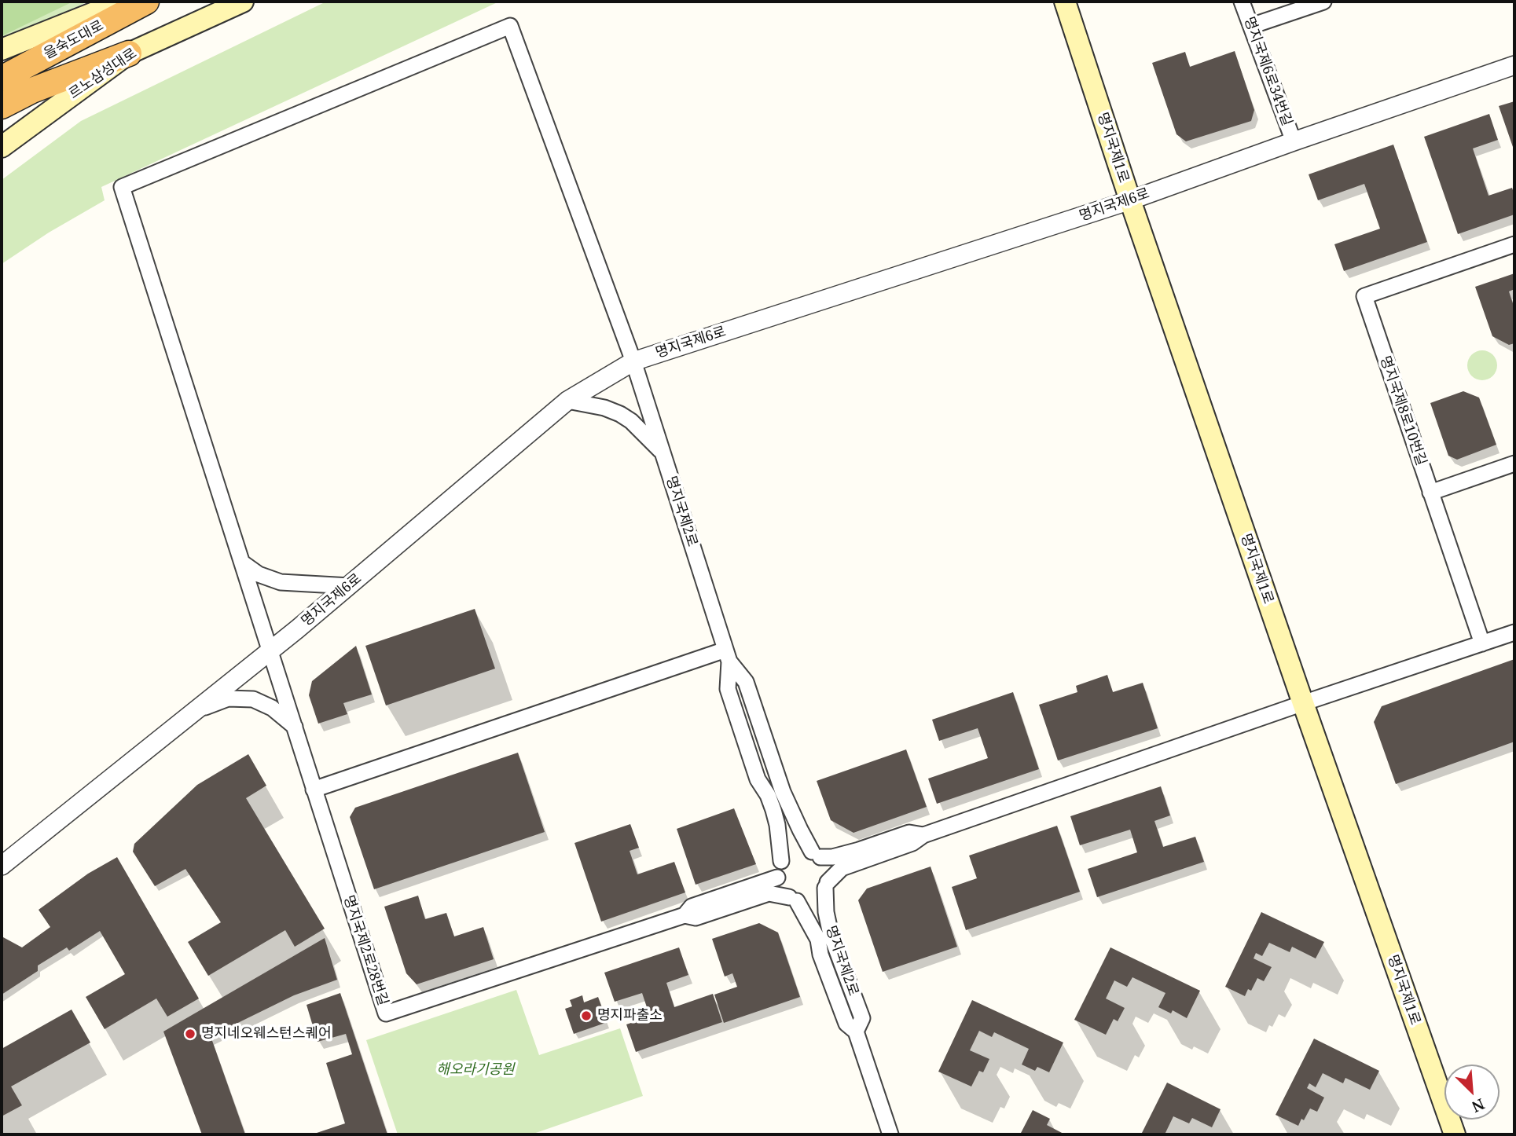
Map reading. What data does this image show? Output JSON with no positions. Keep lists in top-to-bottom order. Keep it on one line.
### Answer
{"streets":{"highway":["을숙도대로"],"main road":["르노삼성대로","명지국제1로"],"street":["명지국제6로34번길","명지국제6로","명지국제8로10번길","명지국제2로","명지국제2로28번길"]},"crossings":[["을숙도대로","르노삼성대로"],["명지국제6로34번길","명지국제6로"],["명지국제1로","명지국제6로"],["명지국제6로","명지국제2로"],["명지국제6로","명지국제2로28번길"],["명지국제2로","명지국제2로28번길"]],"parks":["해오라기공원"],"places":["명지파출소","명지네오웨스턴스퀘어"],"north":"bottom right"}
